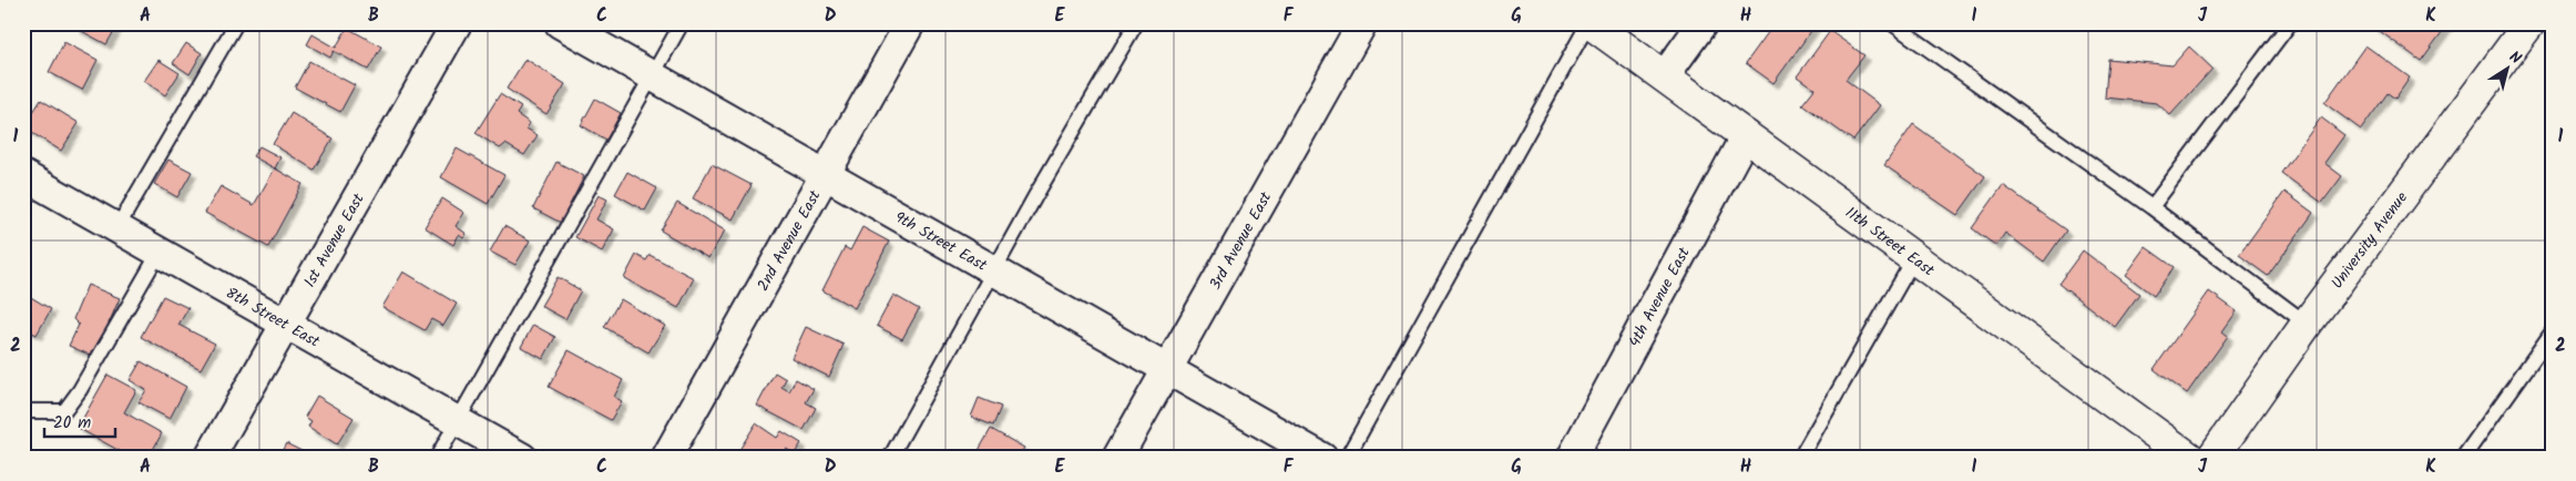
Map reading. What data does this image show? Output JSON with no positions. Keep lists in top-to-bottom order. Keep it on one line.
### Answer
{"streets":{"street":["1st Avenue East","University Avenue","2nd Avenue East","9th Street East","3rd Avenue East","11th Street East","4th Avenue East","8th Street East"]},"crossings":[["1st Avenue East","8th Street East"],["2nd Avenue East","9th Street East"],["9th Street East","3rd Avenue East"],["11th Street East","4th Avenue East"]],"scale_bar":"20 m","north":"top right","grid":{"columns":["A","B","C","D","E","F","G","H","I","J","K"],"rows":["1","2"]}}
